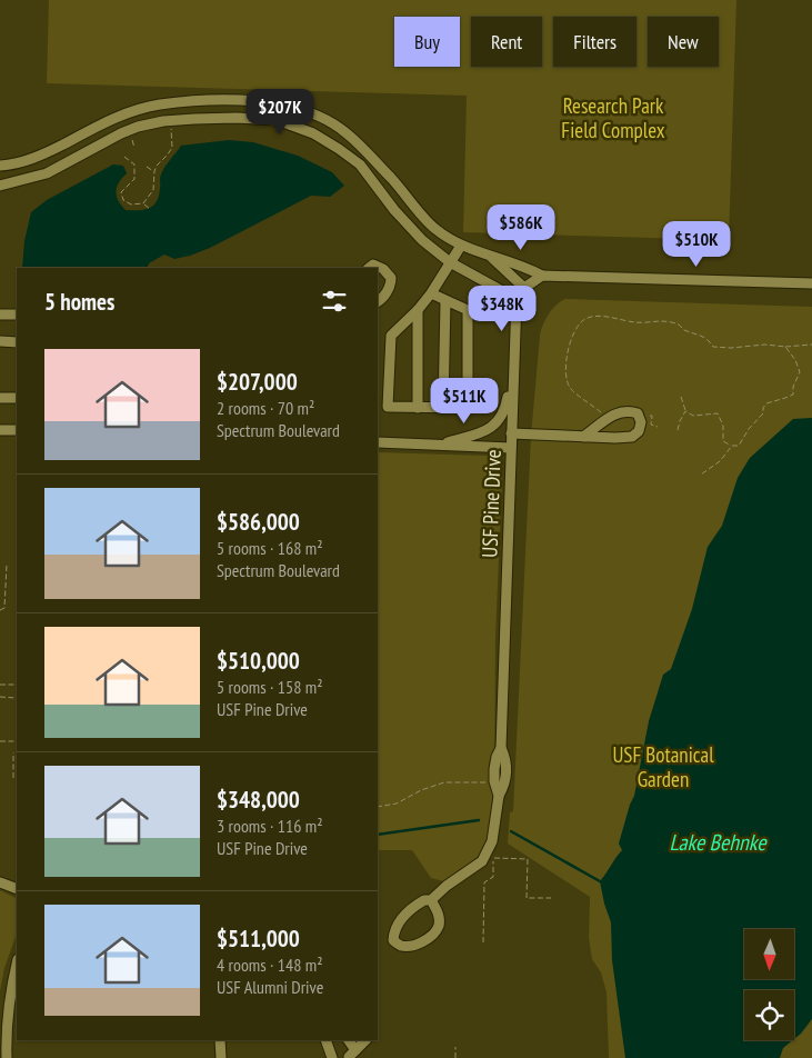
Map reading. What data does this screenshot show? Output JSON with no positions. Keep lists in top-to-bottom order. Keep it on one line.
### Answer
{"streets":{"street":["USF Pine Drive"]},"water":["Lake Behnke"],"parks":["Research Park Field Complex","USF Botanical Garden"],"north":"bottom","page":{"chip":["Buy","Rent","Filters","New"],"price":["$207K","$586K","$510K","$348K","$511K"],"heading":"5 homes","list":[{"name":"$207,000","note":"2 rooms · 70 m² · Spectrum Boulevard"},{"name":"$586,000","note":"5 rooms · 168 m² · Spectrum Boulevard"},{"name":"$510,000","note":"5 rooms · 158 m² · USF Pine Drive"},{"name":"$348,000","note":"3 rooms · 116 m² · USF Pine Drive"},{"name":"$511,000","note":"4 rooms · 148 m² · USF Alumni Drive"}]}}
